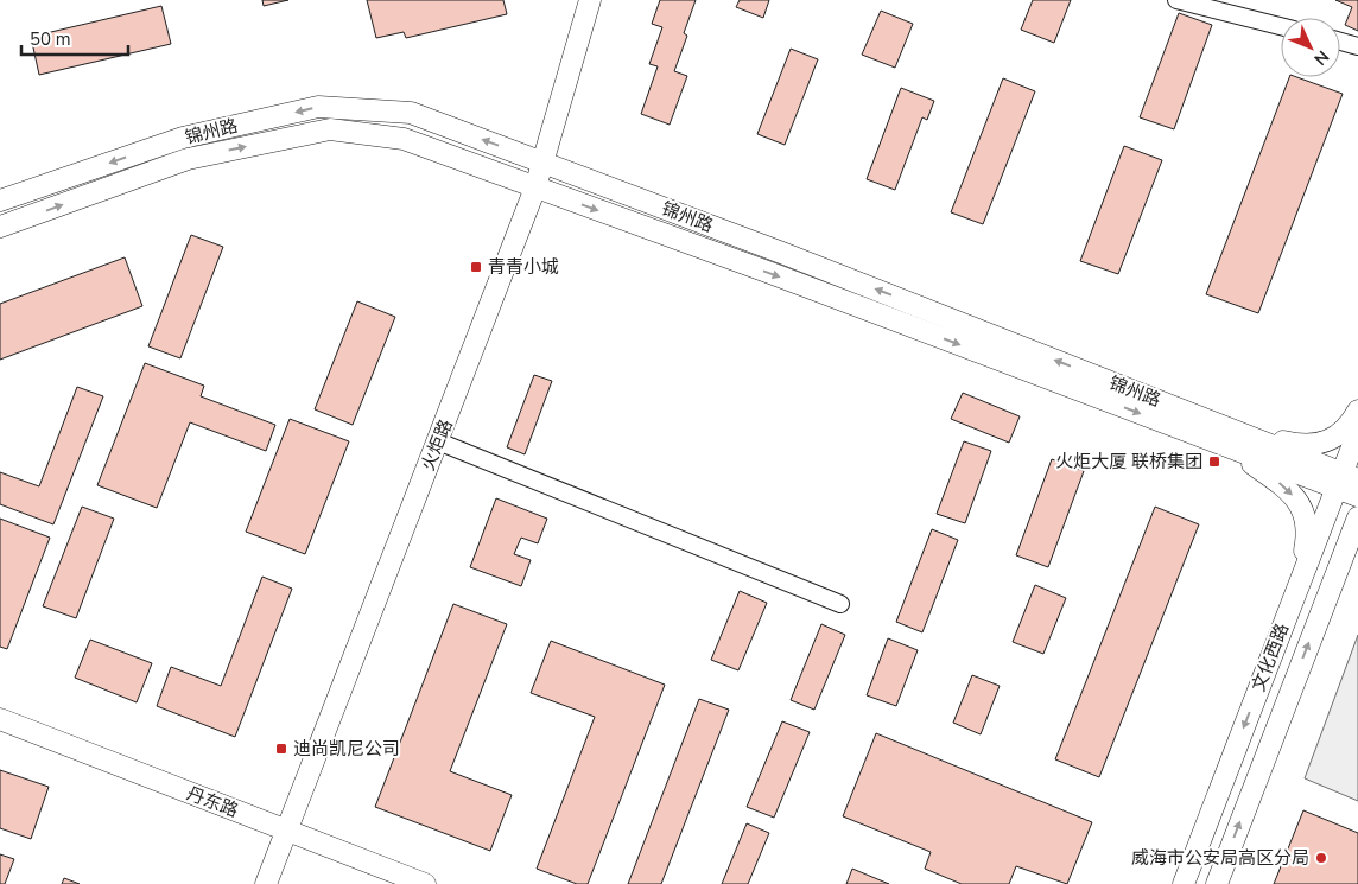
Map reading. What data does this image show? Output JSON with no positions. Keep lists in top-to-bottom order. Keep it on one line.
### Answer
{"streets":{"main road":["锦州路","火炬路","文化西路","丹东路"]},"crossings":[["锦州路","火炬路"],["锦州路","文化西路"],["火炬路","丹东路"]],"places":{"transit":["青青小城","火炬大厦 联桥集团","迪尚凯尼公司"],"other":["威海市公安局高区分局"]},"scale_bar":"50 m","north":"bottom right"}
